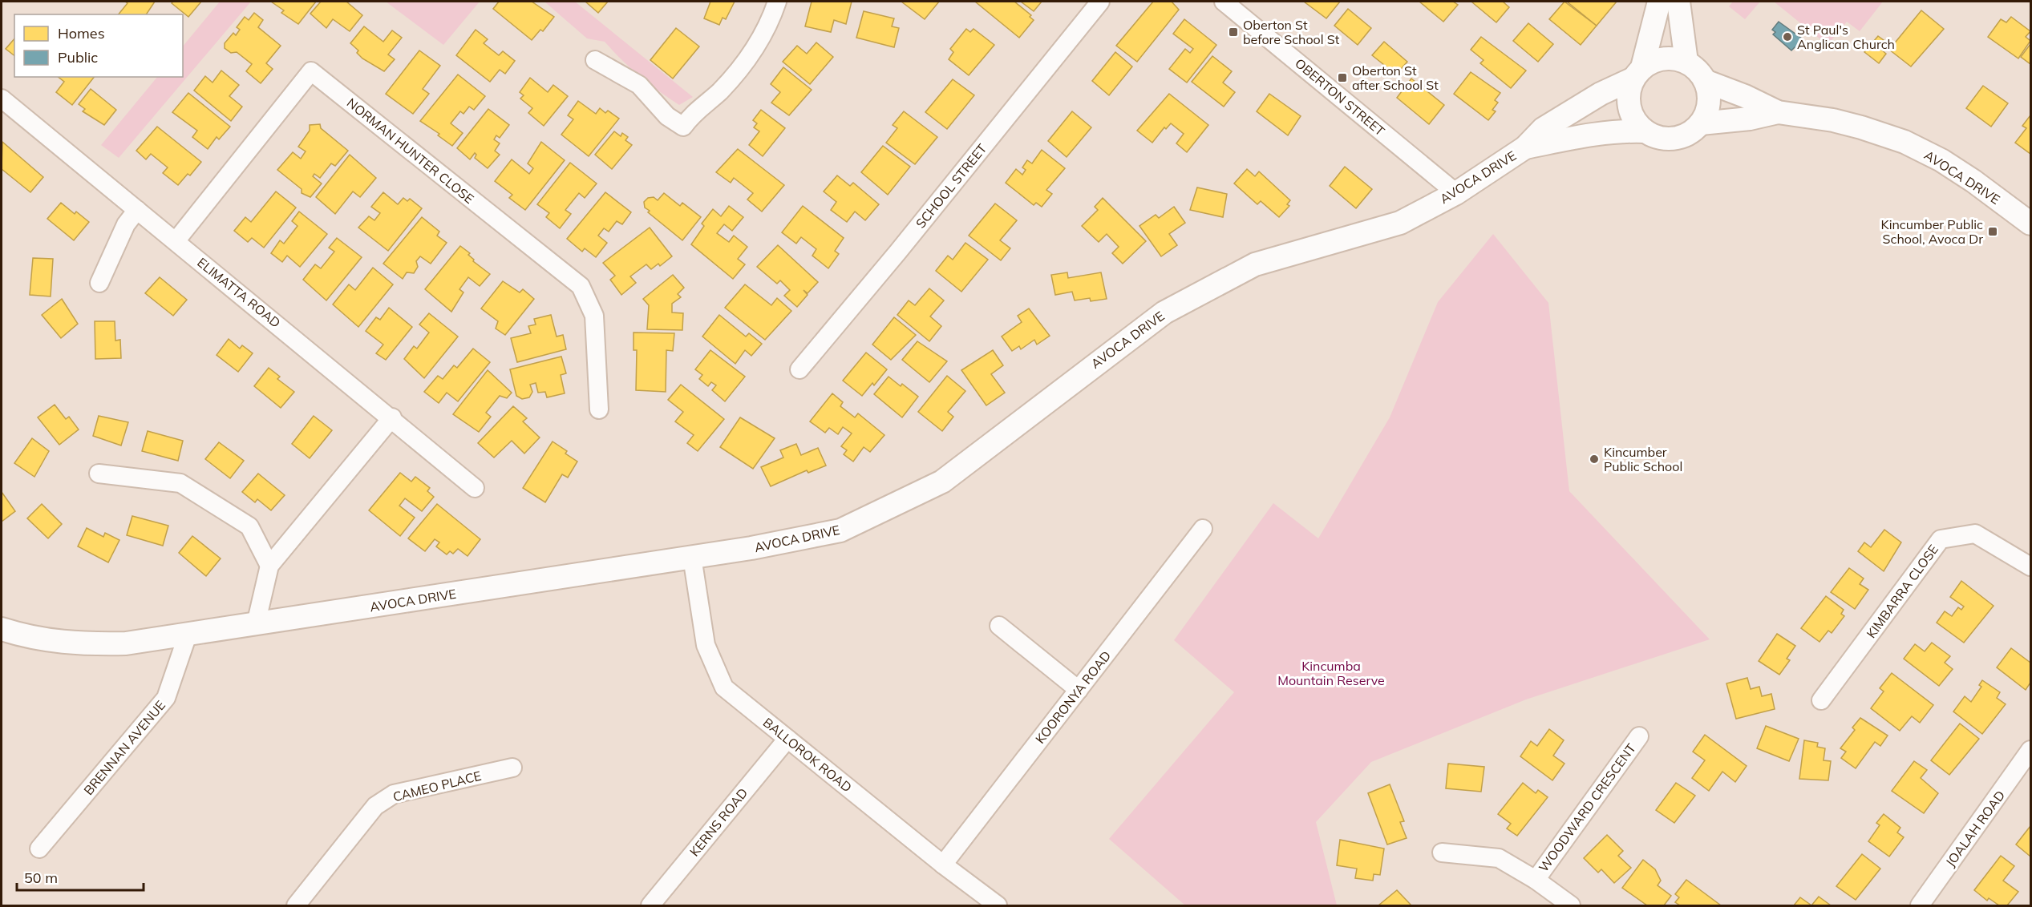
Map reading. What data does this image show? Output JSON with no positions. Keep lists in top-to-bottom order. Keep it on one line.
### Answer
{"streets":{"main road":["AVOCA DRIVE"],"street":["OBERTON STREET","NORMAN HUNTER CLOSE","SCHOOL STREET","ELIMATTA ROAD","KIMBARRA CLOSE","KOORONYA ROAD","BRENNAN AVENUE","BALLOROK ROAD","CAMEO PLACE","WOODWARD CRESCENT","KERNS ROAD","JOALAH ROAD"]},"crossings":[["OBERTON STREET","AVOCA DRIVE"],["NORMAN HUNTER CLOSE","ELIMATTA ROAD"],["AVOCA DRIVE","BRENNAN AVENUE"],["AVOCA DRIVE","BALLOROK ROAD"],["KOORONYA ROAD","BALLOROK ROAD"],["BALLOROK ROAD","KERNS ROAD"]],"parks":["Kincumba Mountain Reserve"],"places":{"transit":["Oberton St before School St","Oberton St after School St","Kincumber Public School, Avoca Dr"],"other":["St Paul's Anglican Church","Kincumber Public School"]},"legend":["Homes","Public"],"scale_bar":"50 m"}
